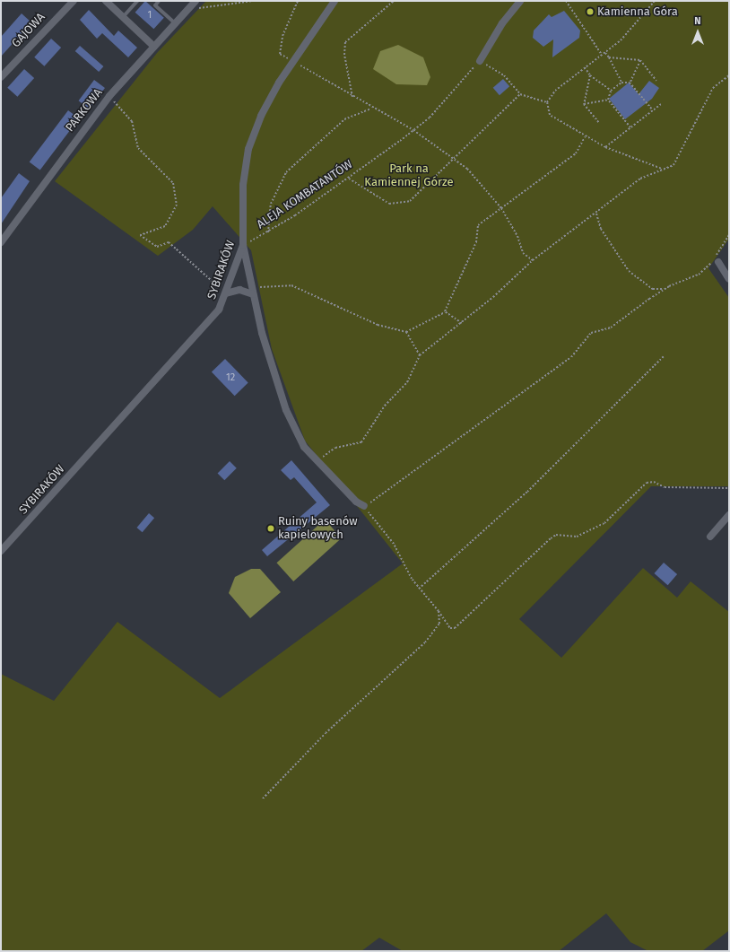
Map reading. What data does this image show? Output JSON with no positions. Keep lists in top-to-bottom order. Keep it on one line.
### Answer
{"streets":{"street":["GAJOWA","PARKOWA","SYBIRAKÓW"],"path":["ALEJA KOMBATANTÓW"]},"crossings":[["ALEJA KOMBATANTÓW","SYBIRAKÓW"]],"parks":["Park na Kamiennej Górze"],"places":["Kamienna Góra","Ruiny basenów kapielowych"],"house_numbers":["1","12"],"north":"top"}
